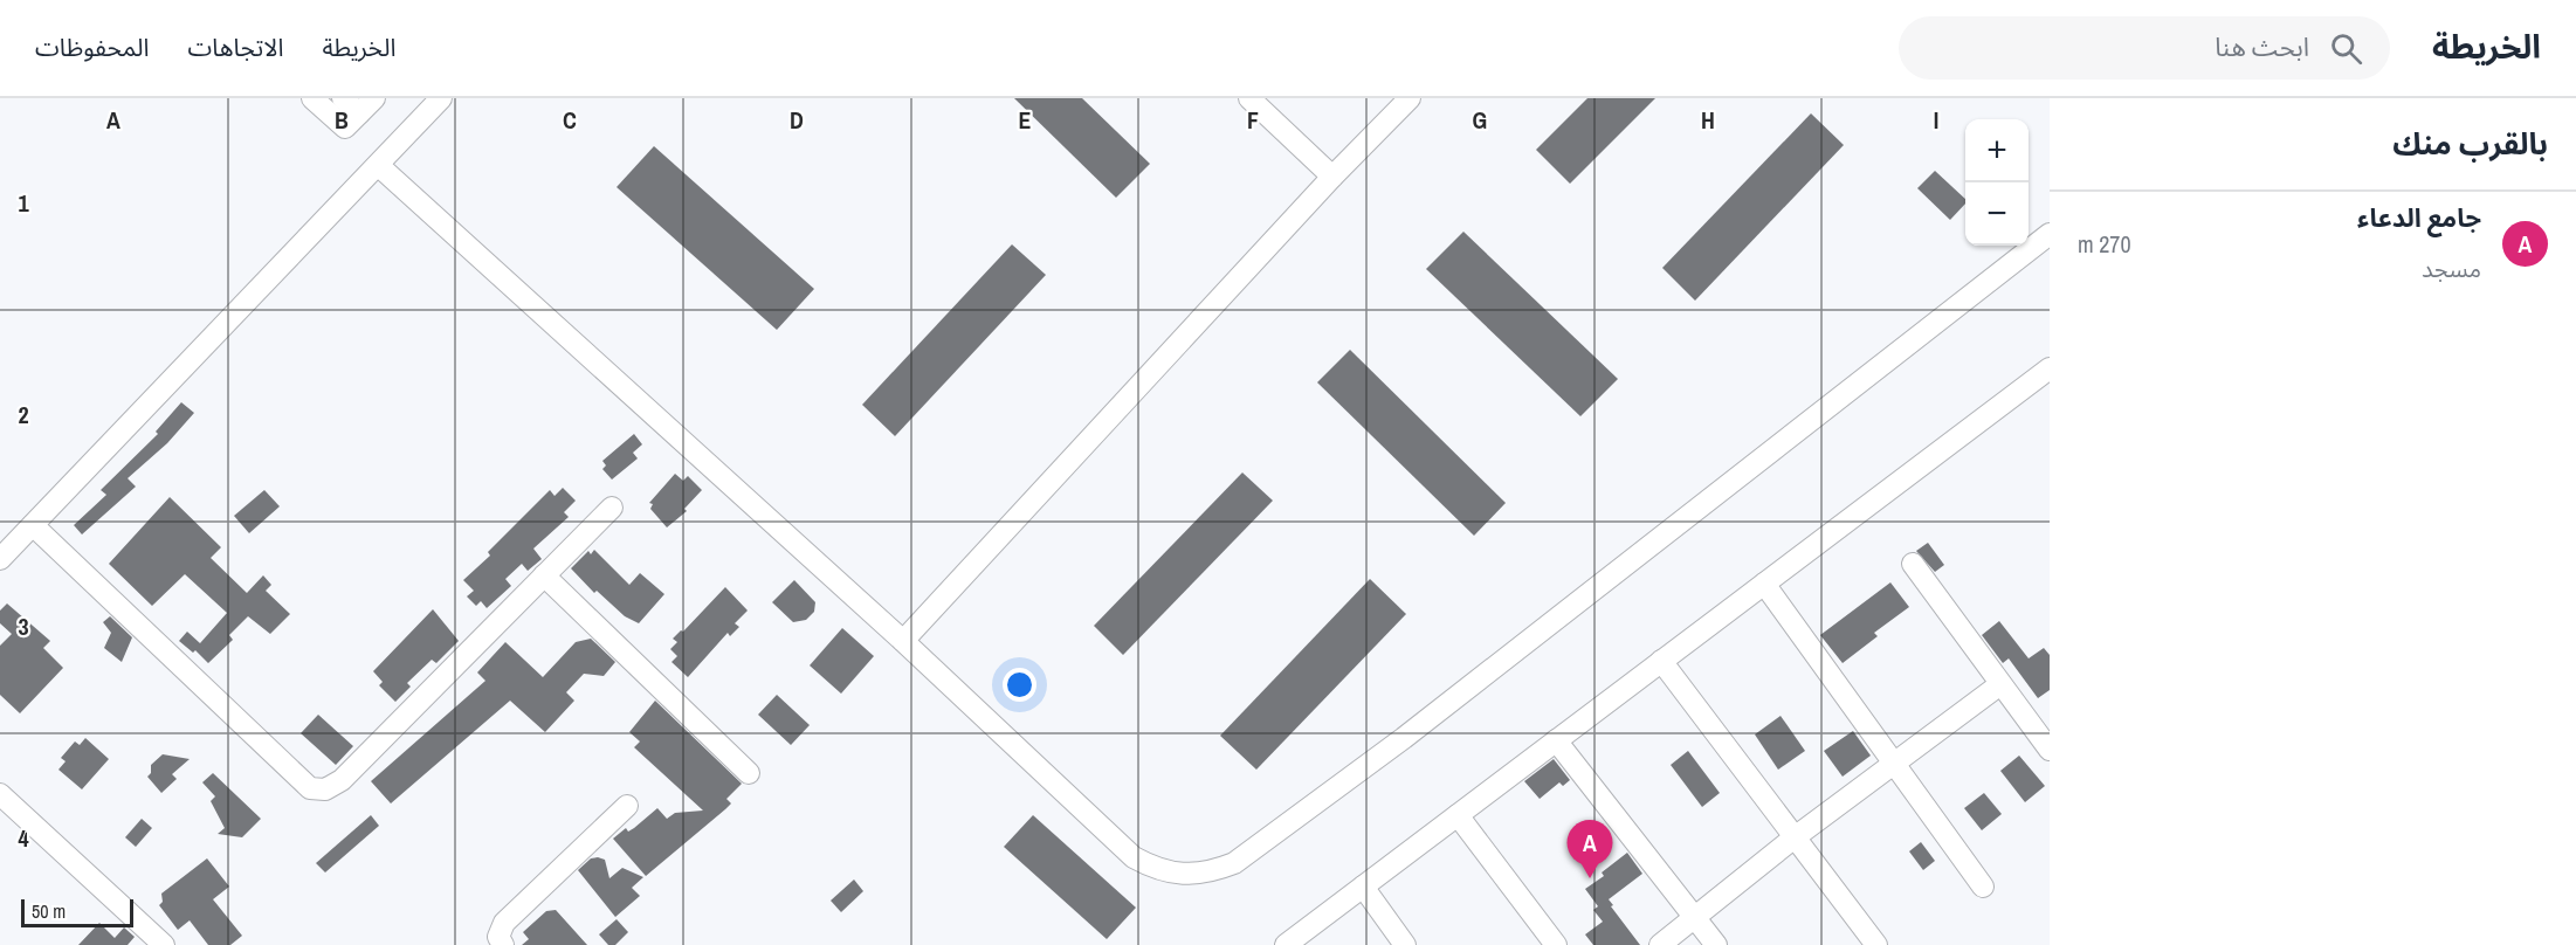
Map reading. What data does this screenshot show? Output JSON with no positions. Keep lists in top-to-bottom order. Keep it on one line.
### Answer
{"scale_bar":"50 m","page":{"header":"الخريطة","search":"ابحث هنا","nav":["الخريطة","الاتجاهات","المحفوظات"],"heading":"بالقرب منك","map_buttons":["+","−"],"list":[{"mark":"A","name":"جامع الدعاء","note":"مسجد","value":"270 m"}],"pins":"A","scale":"50 m"},"grid":{"columns":["A","B","C","D","E","F","G","H","I"],"rows":["1","2","3","4"]}}
